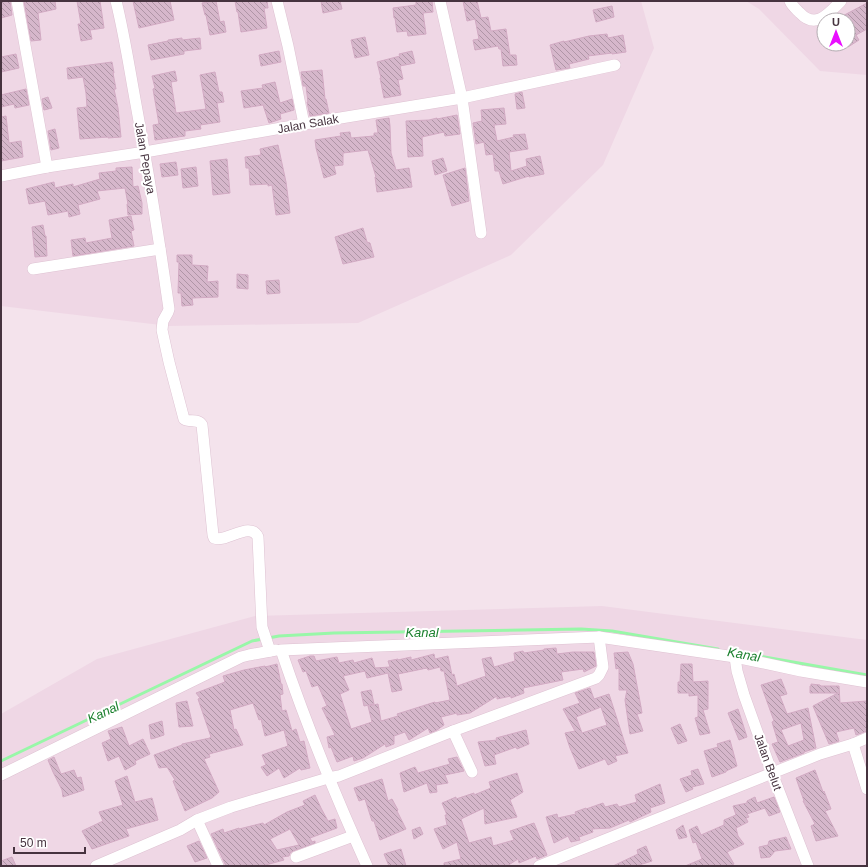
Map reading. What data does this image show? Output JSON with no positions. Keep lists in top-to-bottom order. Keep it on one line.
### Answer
{"streets":{"street":["Jalan Salak","Jalan Pepaya","Jalan Belut"]},"crossings":[["Jalan Salak","Jalan Pepaya"]],"water":["Kanal"],"scale_bar":"50 m","north":"top"}
